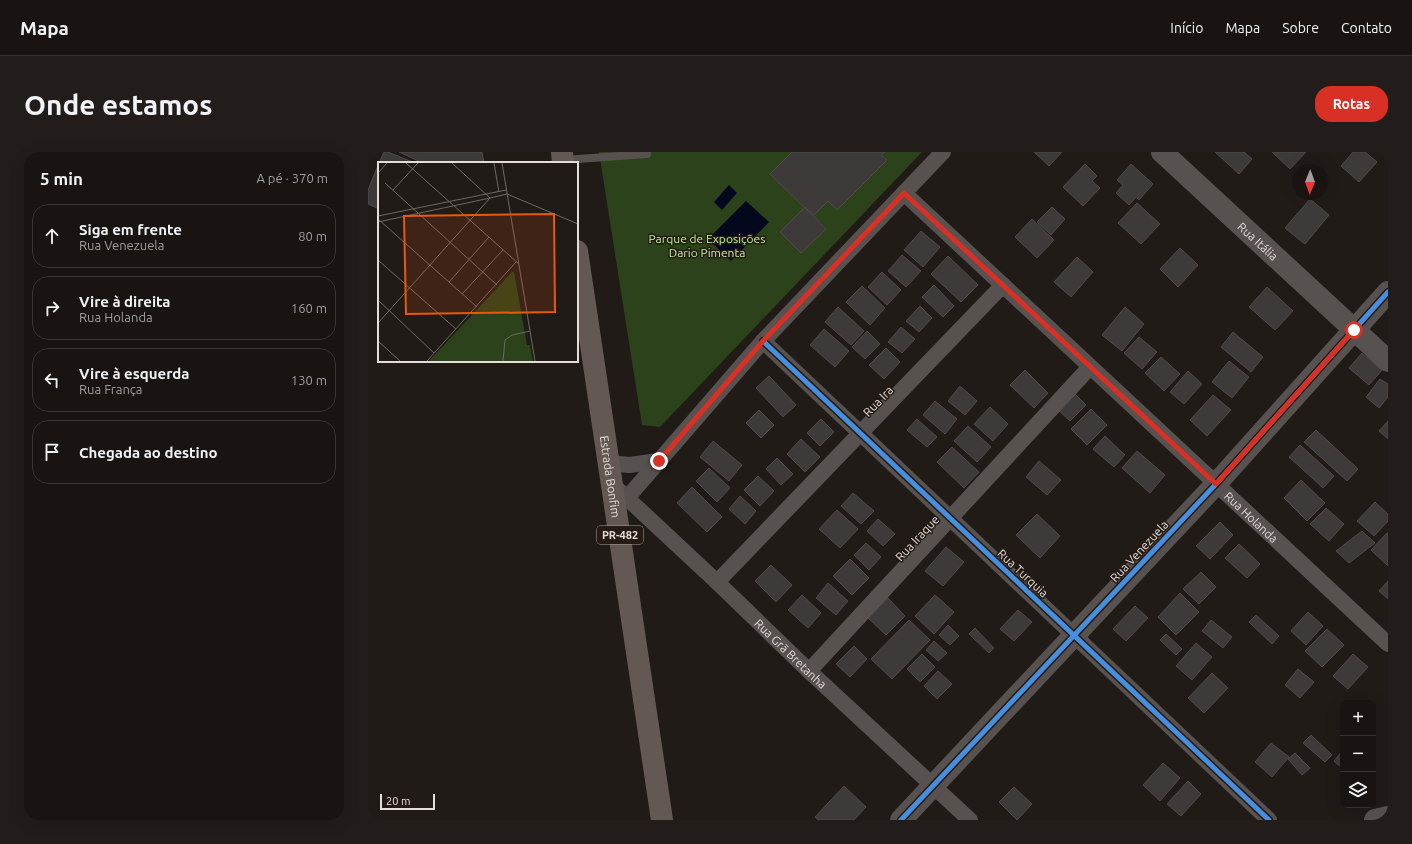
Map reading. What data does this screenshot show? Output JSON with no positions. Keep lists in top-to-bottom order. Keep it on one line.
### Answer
{"streets":{"main road":["Estrada Bonfim","PR-482"],"street":["Rua Itália","Rua Ira","Rua Holanda","Rua Iraque","Rua Venezuela","Rua Turquia","Rua Grã Bretanha"]},"crossings":[["Rua Itália","Rua Venezuela"],["Rua Ira","Rua Holanda"],["Rua Ira","Rua Turquia"],["Rua Ira","Rua Grã Bretanha"],["Estrada Bonfim","Rua Grã Bretanha"],["Rua Holanda","Rua Iraque"],["Rua Holanda","Rua Venezuela"],["Rua Iraque","Rua Turquia"],["Rua Iraque","Rua Grã Bretanha"],["Rua Venezuela","Rua Turquia"],["Rua Venezuela","Rua Grã Bretanha"]],"parks":["Parque de Exposições Dario Pimenta"],"scale_bar":"20 m","north":"bottom","page":{"header":"Mapa","nav":["Início","Mapa","Sobre","Contato"],"buttons":"Rotas","title":"Onde estamos","heading":["5 min","A pé · 370 m"],"list":[["Siga em frente","Rua Venezuela","80 m"],["Vire à direita","Rua Holanda","160 m"],["Vire à esquerda","Rua França","130 m"],"Chegada ao destino"],"map_buttons":["+","−"],"scale":"20 m"}}
